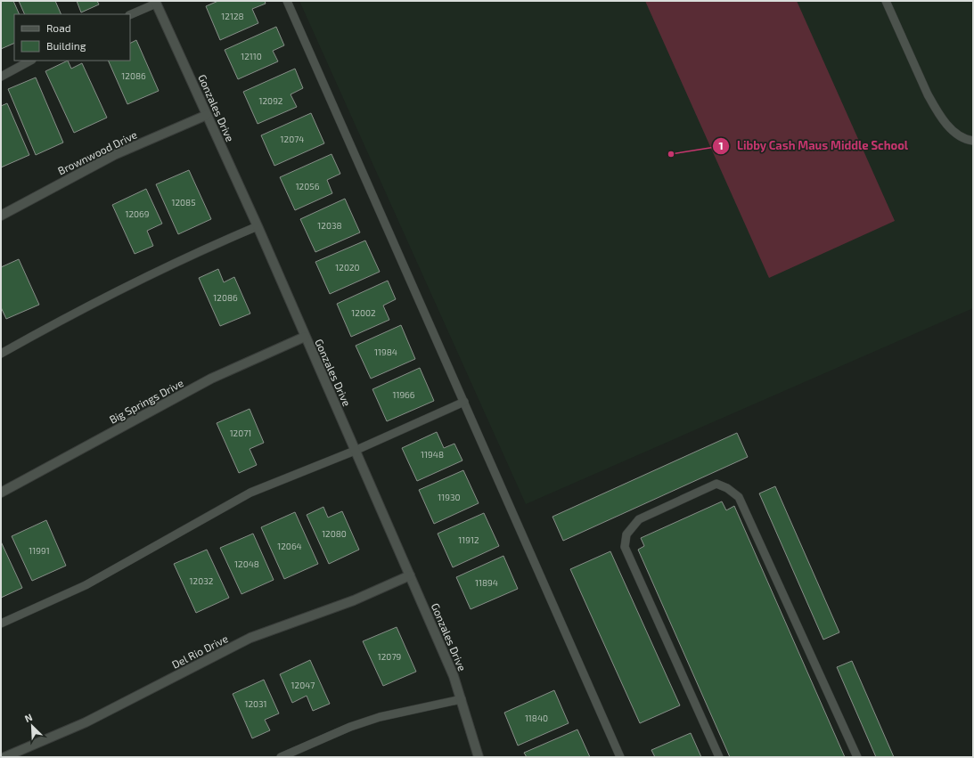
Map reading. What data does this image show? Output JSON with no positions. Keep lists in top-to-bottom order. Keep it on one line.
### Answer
{"streets":{"street":["Gonzales Drive","Brownwood Drive","Big Springs Drive","Del Rio Drive"]},"crossings":[["Gonzales Drive","Brownwood Drive"],["Gonzales Drive","Big Springs Drive"],["Gonzales Drive","Del Rio Drive"]],"places":["Libby Cash Maus Middle School"],"house_numbers":["12128","12110","12086","12092","12074","12056","12085","12069","12038","12020","12086","12002","11984","11966","12071","11948","11930","12080","11912","12064","11991","12048","12032","11894","12079","12047","12031","11840"],"legend":["Road","Building"],"north":"top left"}
